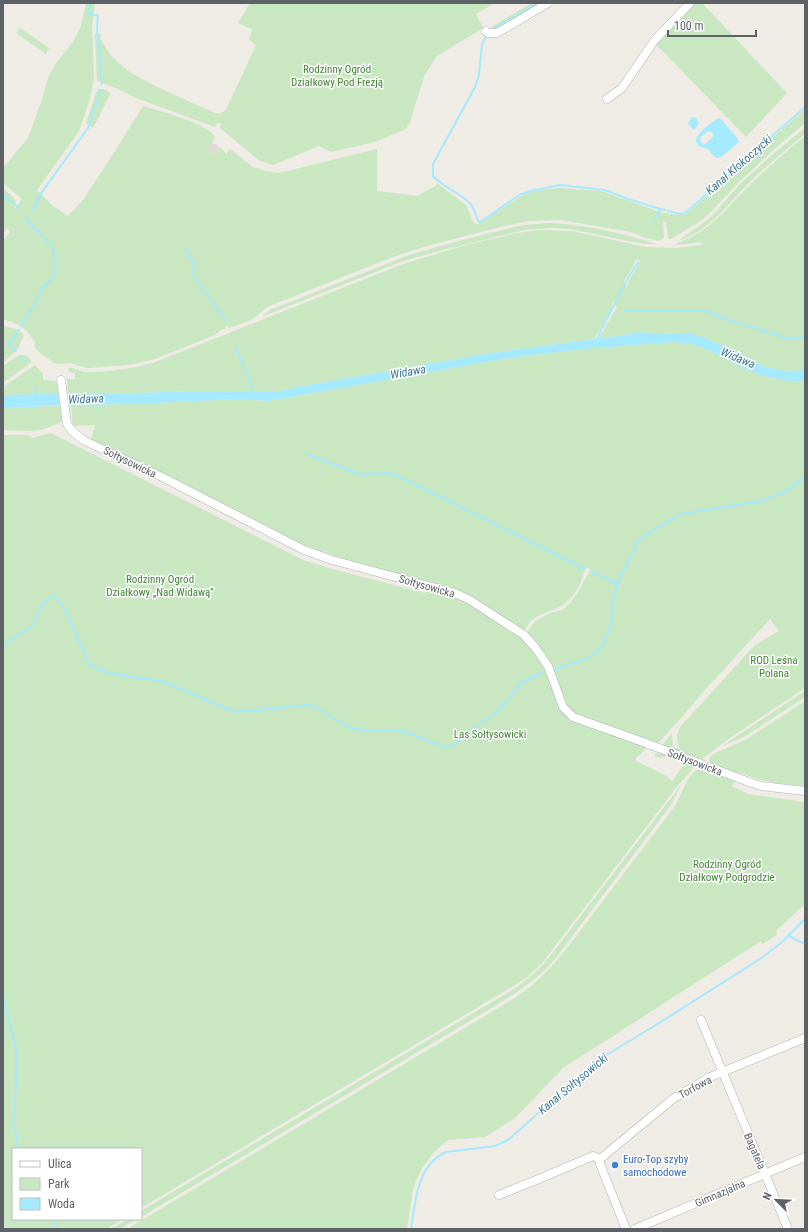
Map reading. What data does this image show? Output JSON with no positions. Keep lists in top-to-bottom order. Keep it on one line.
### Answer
{"streets":{"street":["Sołtysowicka","Torfowa","Bagatela","Gimnazjalna"]},"crossings":[["Torfowa","Bagatela"],["Bagatela","Gimnazjalna"]],"water":["Kanał Kłokoczycki","Widawa","Kanał Sołtysowicki"],"parks":["Rodzinny Ogród Działkowy Pod Frezją","Rodzinny Ogród Działkowy „Nad Widawą”","ROD Leśna Polana","Las Sołtysowicki","Rodzinny Ogród Działkowy Podgrodzie"],"places":["Euro-Top szyby samochodowe"],"legend":["Ulica","Park","Woda"],"scale_bar":"100 m","north":"top left"}
